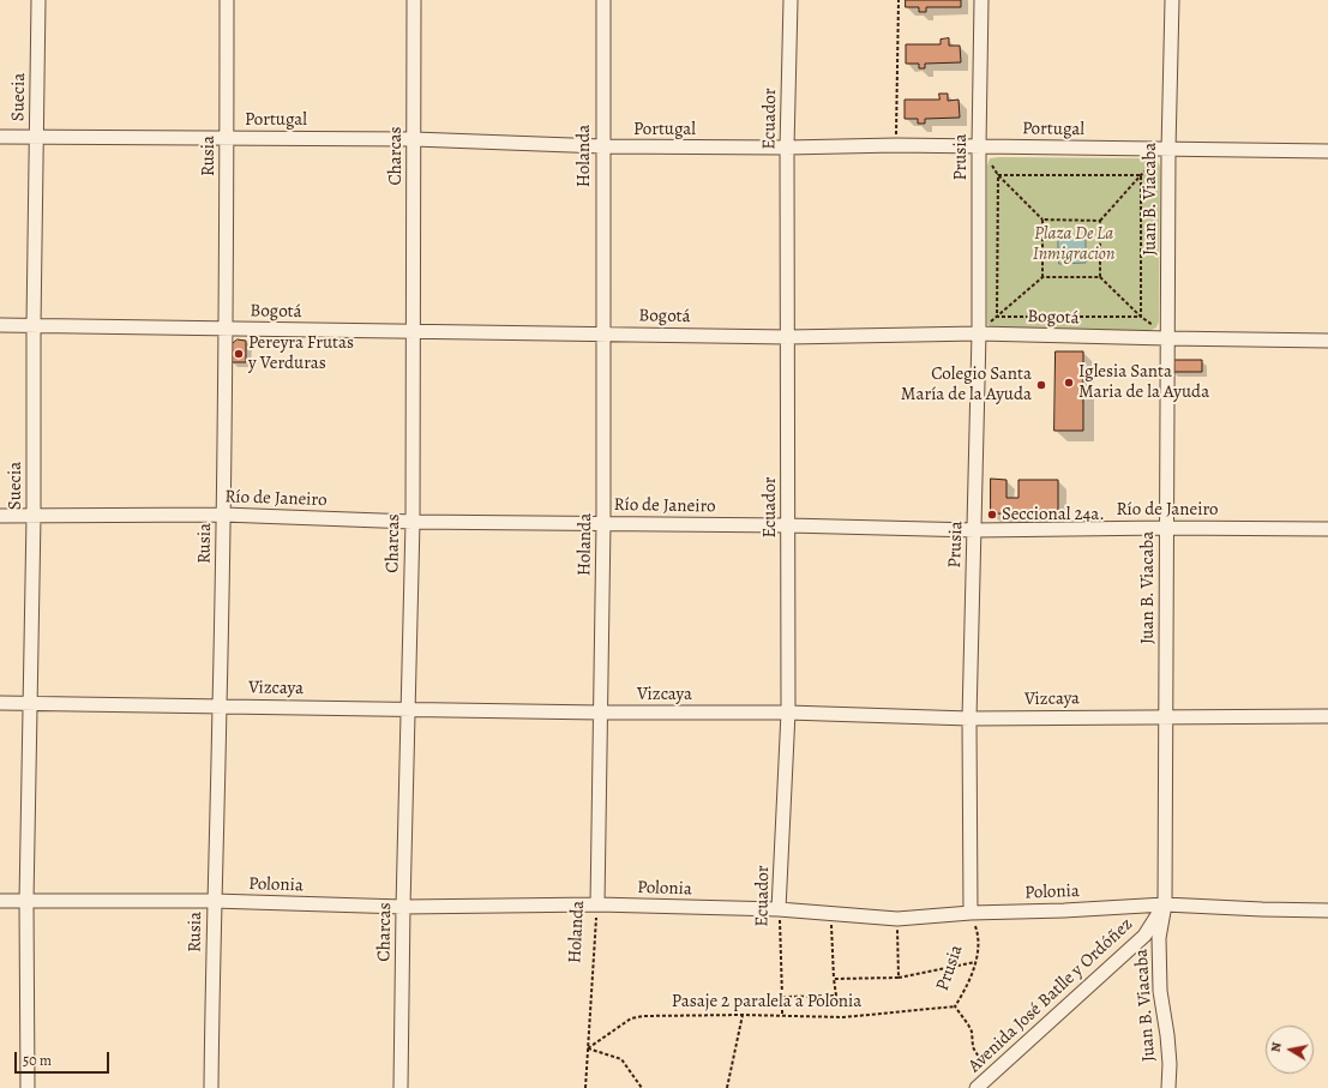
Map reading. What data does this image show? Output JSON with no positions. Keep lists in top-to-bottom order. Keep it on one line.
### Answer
{"streets":{"street":["Suecia","Ecuador","Portugal","Rusia","Charcas","Holanda","Prusia","Juan B. Viacaba","Bogotá","Río de Janeiro","Vizcaya","Polonia","Avenida José Batlle y Ordóñez"],"path":["Pasaje 2 paralela a Polonia"]},"crossings":[["Suecia","Portugal"],["Suecia","Bogotá"],["Suecia","Río de Janeiro"],["Suecia","Vizcaya"],["Suecia","Polonia"],["Ecuador","Portugal"],["Ecuador","Bogotá"],["Ecuador","Río de Janeiro"],["Ecuador","Vizcaya"],["Ecuador","Polonia"],["Ecuador","Pasaje 2 paralela a Polonia"],["Portugal","Rusia"],["Portugal","Charcas"],["Portugal","Holanda"],["Portugal","Prusia"],["Portugal","Juan B. Viacaba"],["Rusia","Bogotá"],["Rusia","Río de Janeiro"],["Rusia","Vizcaya"],["Rusia","Polonia"],["Charcas","Bogotá"],["Charcas","Río de Janeiro"],["Charcas","Vizcaya"],["Charcas","Polonia"],["Holanda","Bogotá"],["Holanda","Río de Janeiro"],["Holanda","Vizcaya"],["Holanda","Polonia"],["Holanda","Pasaje 2 paralela a Polonia"],["Prusia","Bogotá"],["Prusia","Río de Janeiro"],["Prusia","Vizcaya"],["Prusia","Polonia"],["Prusia","Avenida José Batlle y Ordóñez"],["Prusia","Pasaje 2 paralela a Polonia"],["Juan B. Viacaba","Bogotá"],["Juan B. Viacaba","Río de Janeiro"],["Juan B. Viacaba","Vizcaya"],["Juan B. Viacaba","Polonia"],["Juan B. Viacaba","Avenida José Batlle y Ordóñez"],["Polonia","Avenida José Batlle y Ordóñez"]],"parks":["Plaza De La Inmigracion"],"places":["Pereyra Frutas y Verduras","Iglesia Santa Maria de la Ayuda","Colegio Santa María de la Ayuda","Seccional 24a."],"scale_bar":"50 m","north":"left"}
